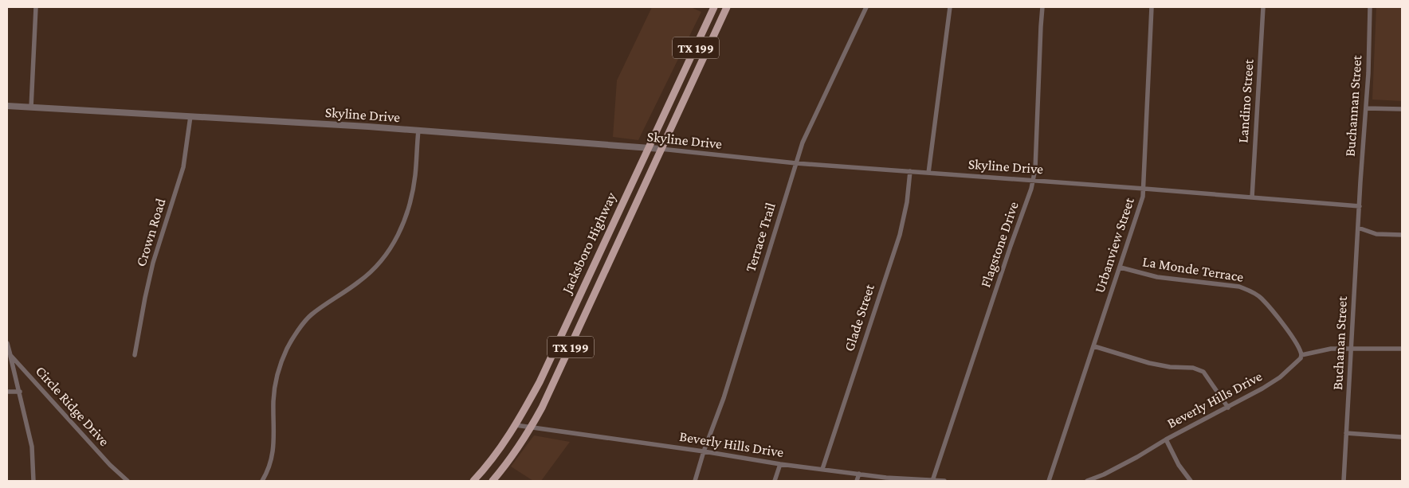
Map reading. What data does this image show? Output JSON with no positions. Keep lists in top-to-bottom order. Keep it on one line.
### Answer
{"streets":{"main road":["TX 199","Jacksboro Highway"],"street":["Landino Street","Buchannan Street","Skyline Drive","Crown Road","Terrace Trail","Flagstone Drive","Urbanview Street","La Monde Terrace","Glade Street","Buchanan Street","Beverly Hills Drive","Circle Ridge Drive"]},"crossings":[["Landino Street","Skyline Drive"],["Buchannan Street","Skyline Drive"],["Buchannan Street","Buchanan Street"],["Skyline Drive","Crown Road"],["Skyline Drive","Terrace Trail"],["Skyline Drive","Jacksboro Highway"],["Skyline Drive","Flagstone Drive"],["Skyline Drive","Urbanview Street"],["Skyline Drive","Glade Street"],["Skyline Drive","Buchanan Street"],["Terrace Trail","Beverly Hills Drive"],["Jacksboro Highway","Beverly Hills Drive"],["Flagstone Drive","Beverly Hills Drive"],["Urbanview Street","La Monde Terrace"],["La Monde Terrace","Beverly Hills Drive"],["Glade Street","Beverly Hills Drive"]]}
